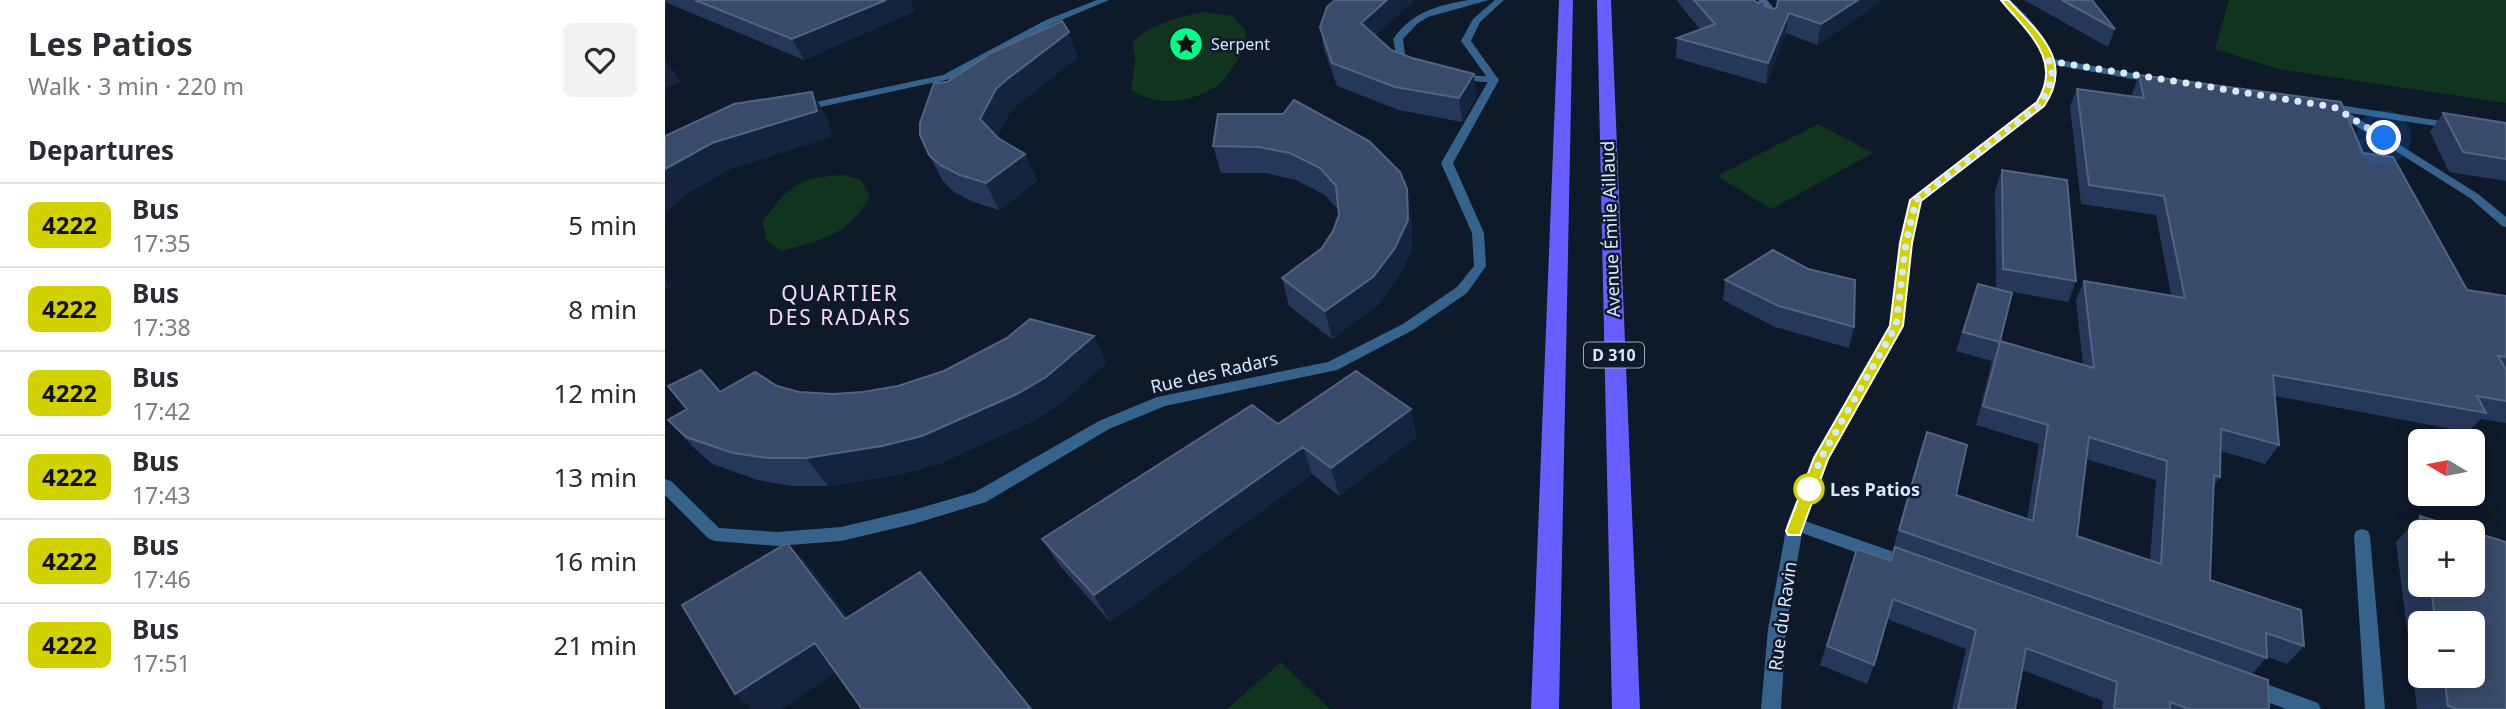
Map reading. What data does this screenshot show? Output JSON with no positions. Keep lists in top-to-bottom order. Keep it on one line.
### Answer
{"streets":{"main road":["Avenue Émile Aillaud","D 310"],"street":["Rue des Radars","Rue du Ravin"]},"districts":["QUARTIER DES RADARS"],"places":{"place":["Serpent"],"other":["Les Patios"]},"lines":["bus line 4222"],"north":"left","page":{"heading":[["Les Patios","Walk · 3 min · 220 m"],"Departures"],"list":[{"mark":"4222","name":"Bus","note":"17:35","value":"5 min"},{"mark":"4222","name":"Bus","note":"17:38","value":"8 min"},{"mark":"4222","name":"Bus","note":"17:42","value":"12 min"},{"mark":"4222","name":"Bus","note":"17:43","value":"13 min"},{"mark":"4222","name":"Bus","note":"17:46","value":"16 min"},{"mark":"4222","name":"Bus","note":"17:51","value":"21 min"}],"map_buttons":["+","−"]}}
